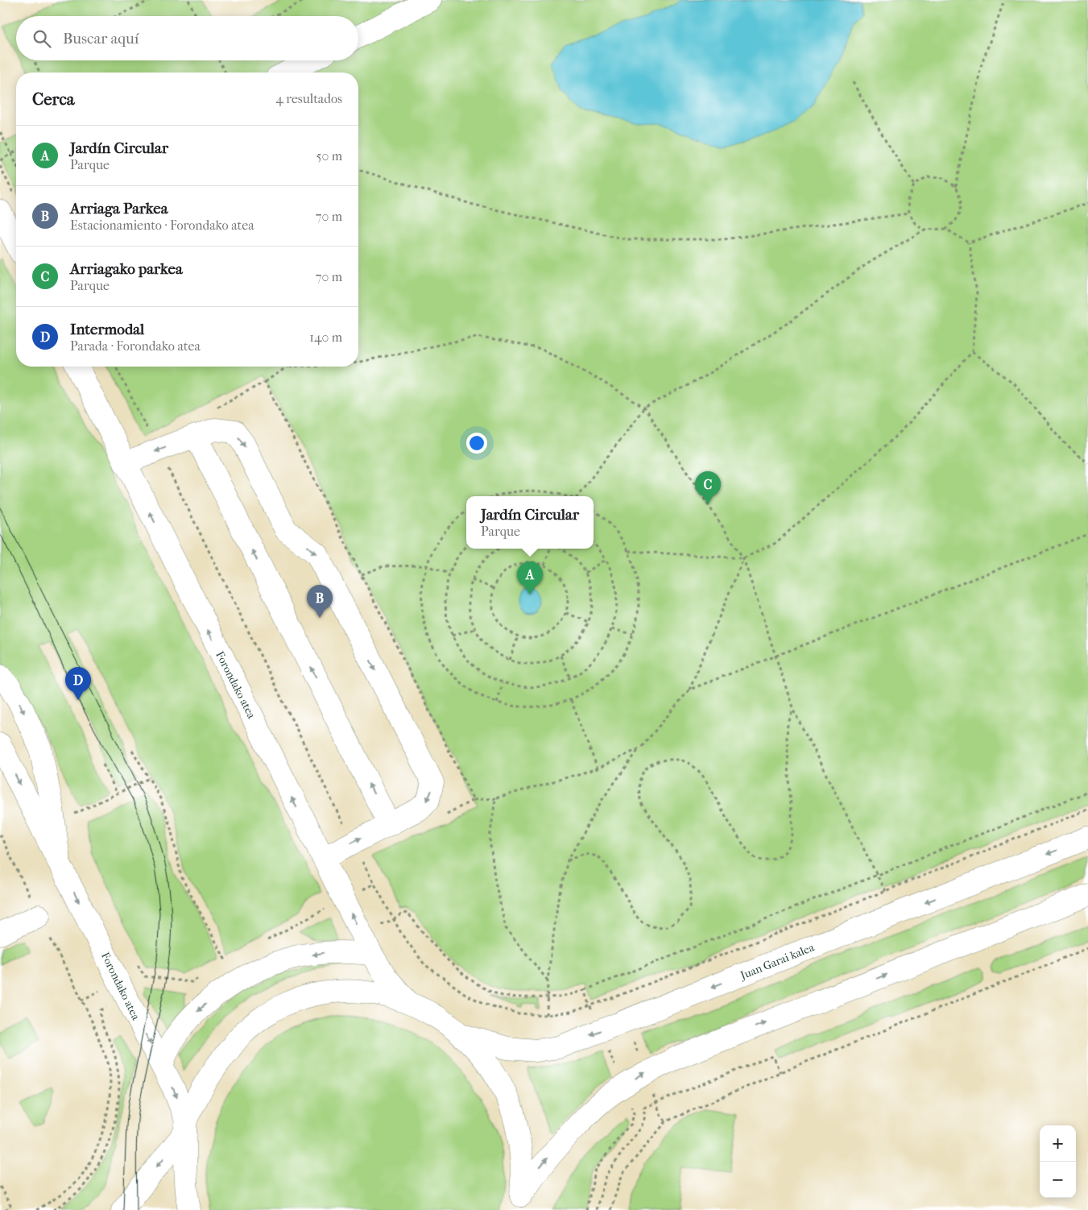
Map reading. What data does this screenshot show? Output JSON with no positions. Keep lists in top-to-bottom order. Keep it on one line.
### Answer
{"streets":{"main road":["Forondako atea","Juan Garai kalea"]},"page":{"search":"Buscar aquí","heading":["Cerca","4 resultados"],"list":[{"mark":"A","name":"Jardín Circular","note":"Parque","value":"50 m"},{"mark":"B","name":"Arriaga Parkea","note":"Estacionamiento · Forondako atea","value":"70 m"},{"mark":"C","name":"Arriagako parkea","note":"Parque","value":"70 m"},{"mark":"D","name":"Intermodal","note":"Parada · Forondako atea","value":"140 m"}],"pins":["C","A","B","D"],"popup":["Jardín Circular","Parque"],"map_buttons":["+","−"]}}
